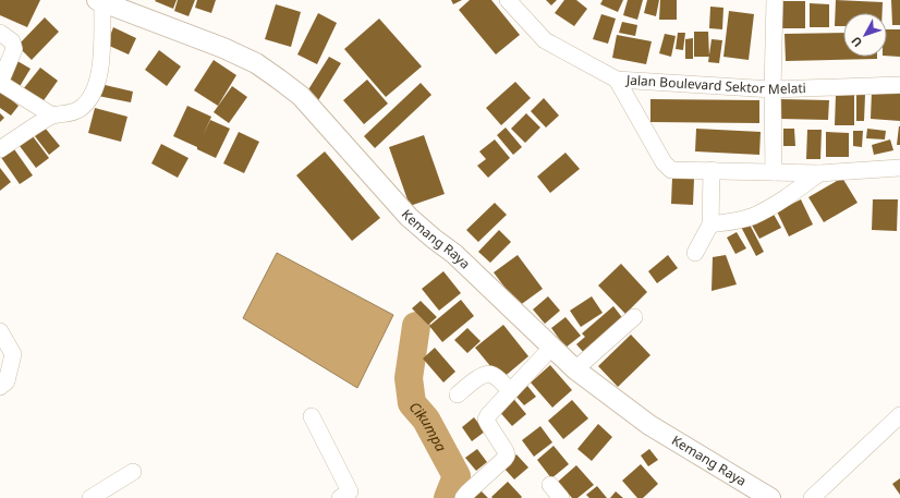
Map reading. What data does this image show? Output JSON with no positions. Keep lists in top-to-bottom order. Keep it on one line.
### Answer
{"streets":{"street":["Jalan Boulevard Sektor Melati","Kemang Raya"]},"water":["Cikumpa"],"north":"bottom left"}
